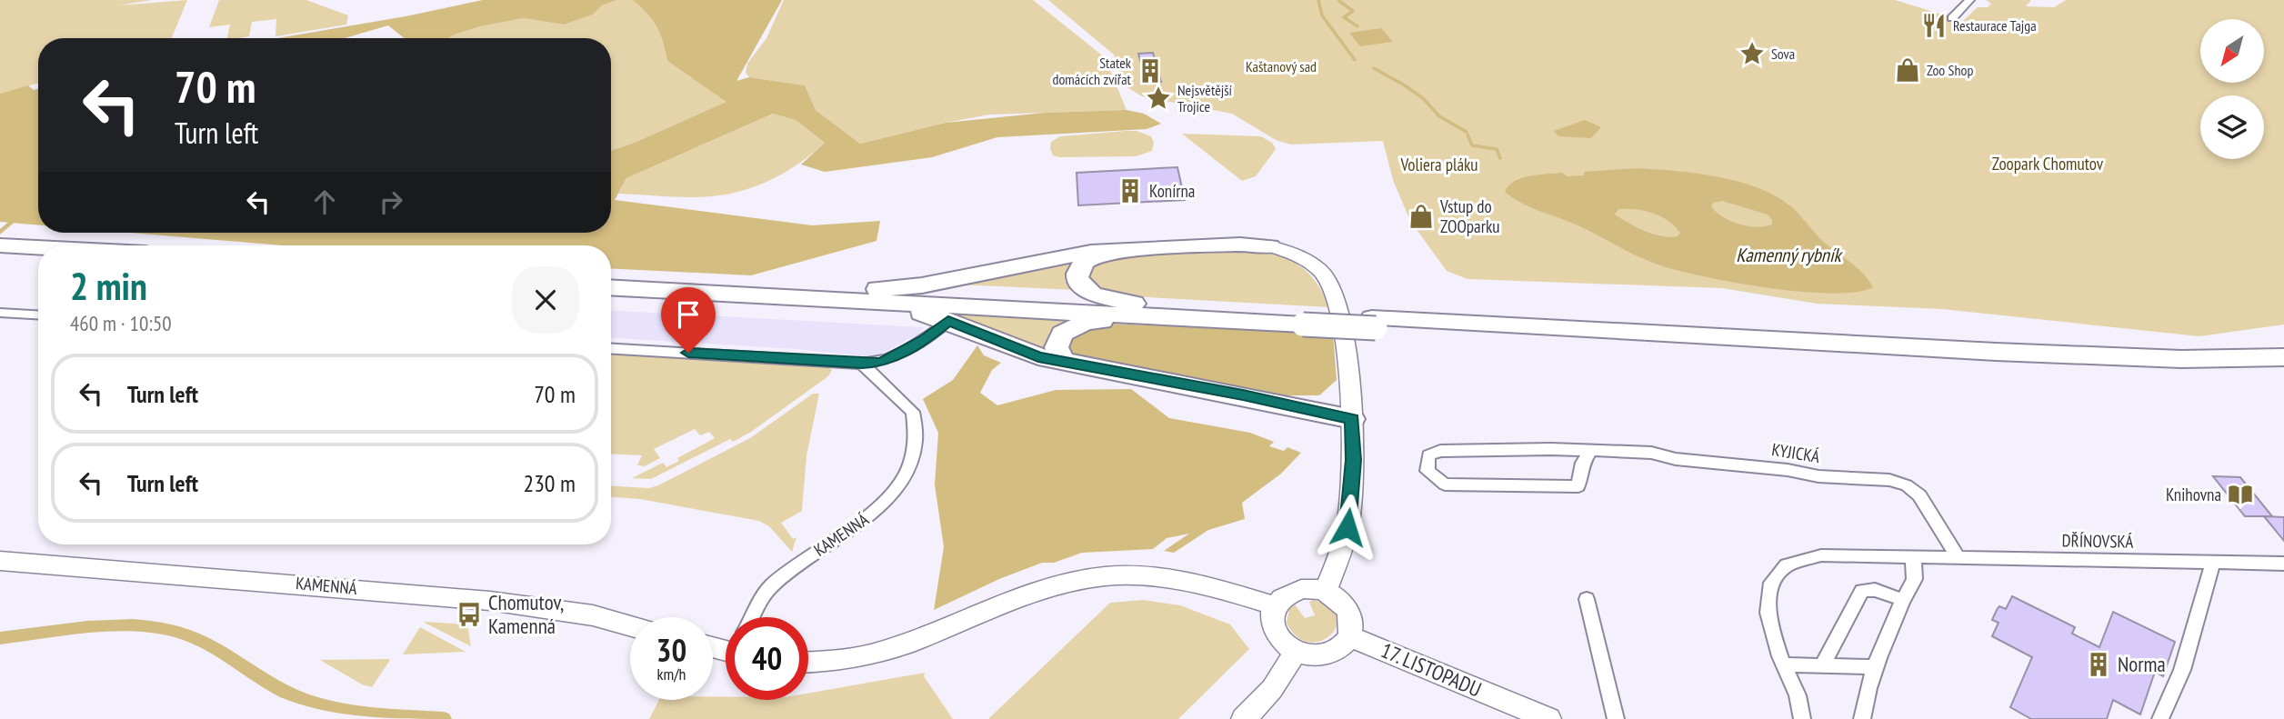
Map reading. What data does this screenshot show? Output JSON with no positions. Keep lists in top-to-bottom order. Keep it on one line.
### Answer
{"streets":{"street":["KYJICKÁ","KAMENNÁ","DŘÍNOVSKÁ","17. LISTOPADU"]},"crossings":[["KYJICKÁ","DŘÍNOVSKÁ"]],"water":["Kamenný rybník"],"parks":["Kaštanový sad","Zoopark Chomutov","Voliera pláku"],"places":{"restaurant":["Restaurace Tajga"],"place":["Sova","Nejsvětější Trojice"],"shop":["Zoo Shop","Vstup do ZOOparku"],"building":["Statek domácích zvířat","Konírna","Norma"],"library":["Knihovna"],"bus stop":["Chomutov, Kamenná"]},"north":"bottom left","page":{"turn":["70 m","Turn left"],"heading":["2 min","460 m · 10:50"],"list":[{"name":"Turn left","value":"70 m"},{"name":"Turn left","value":"230 m"}],"speed":"30 km/h","limit":"40"}}
